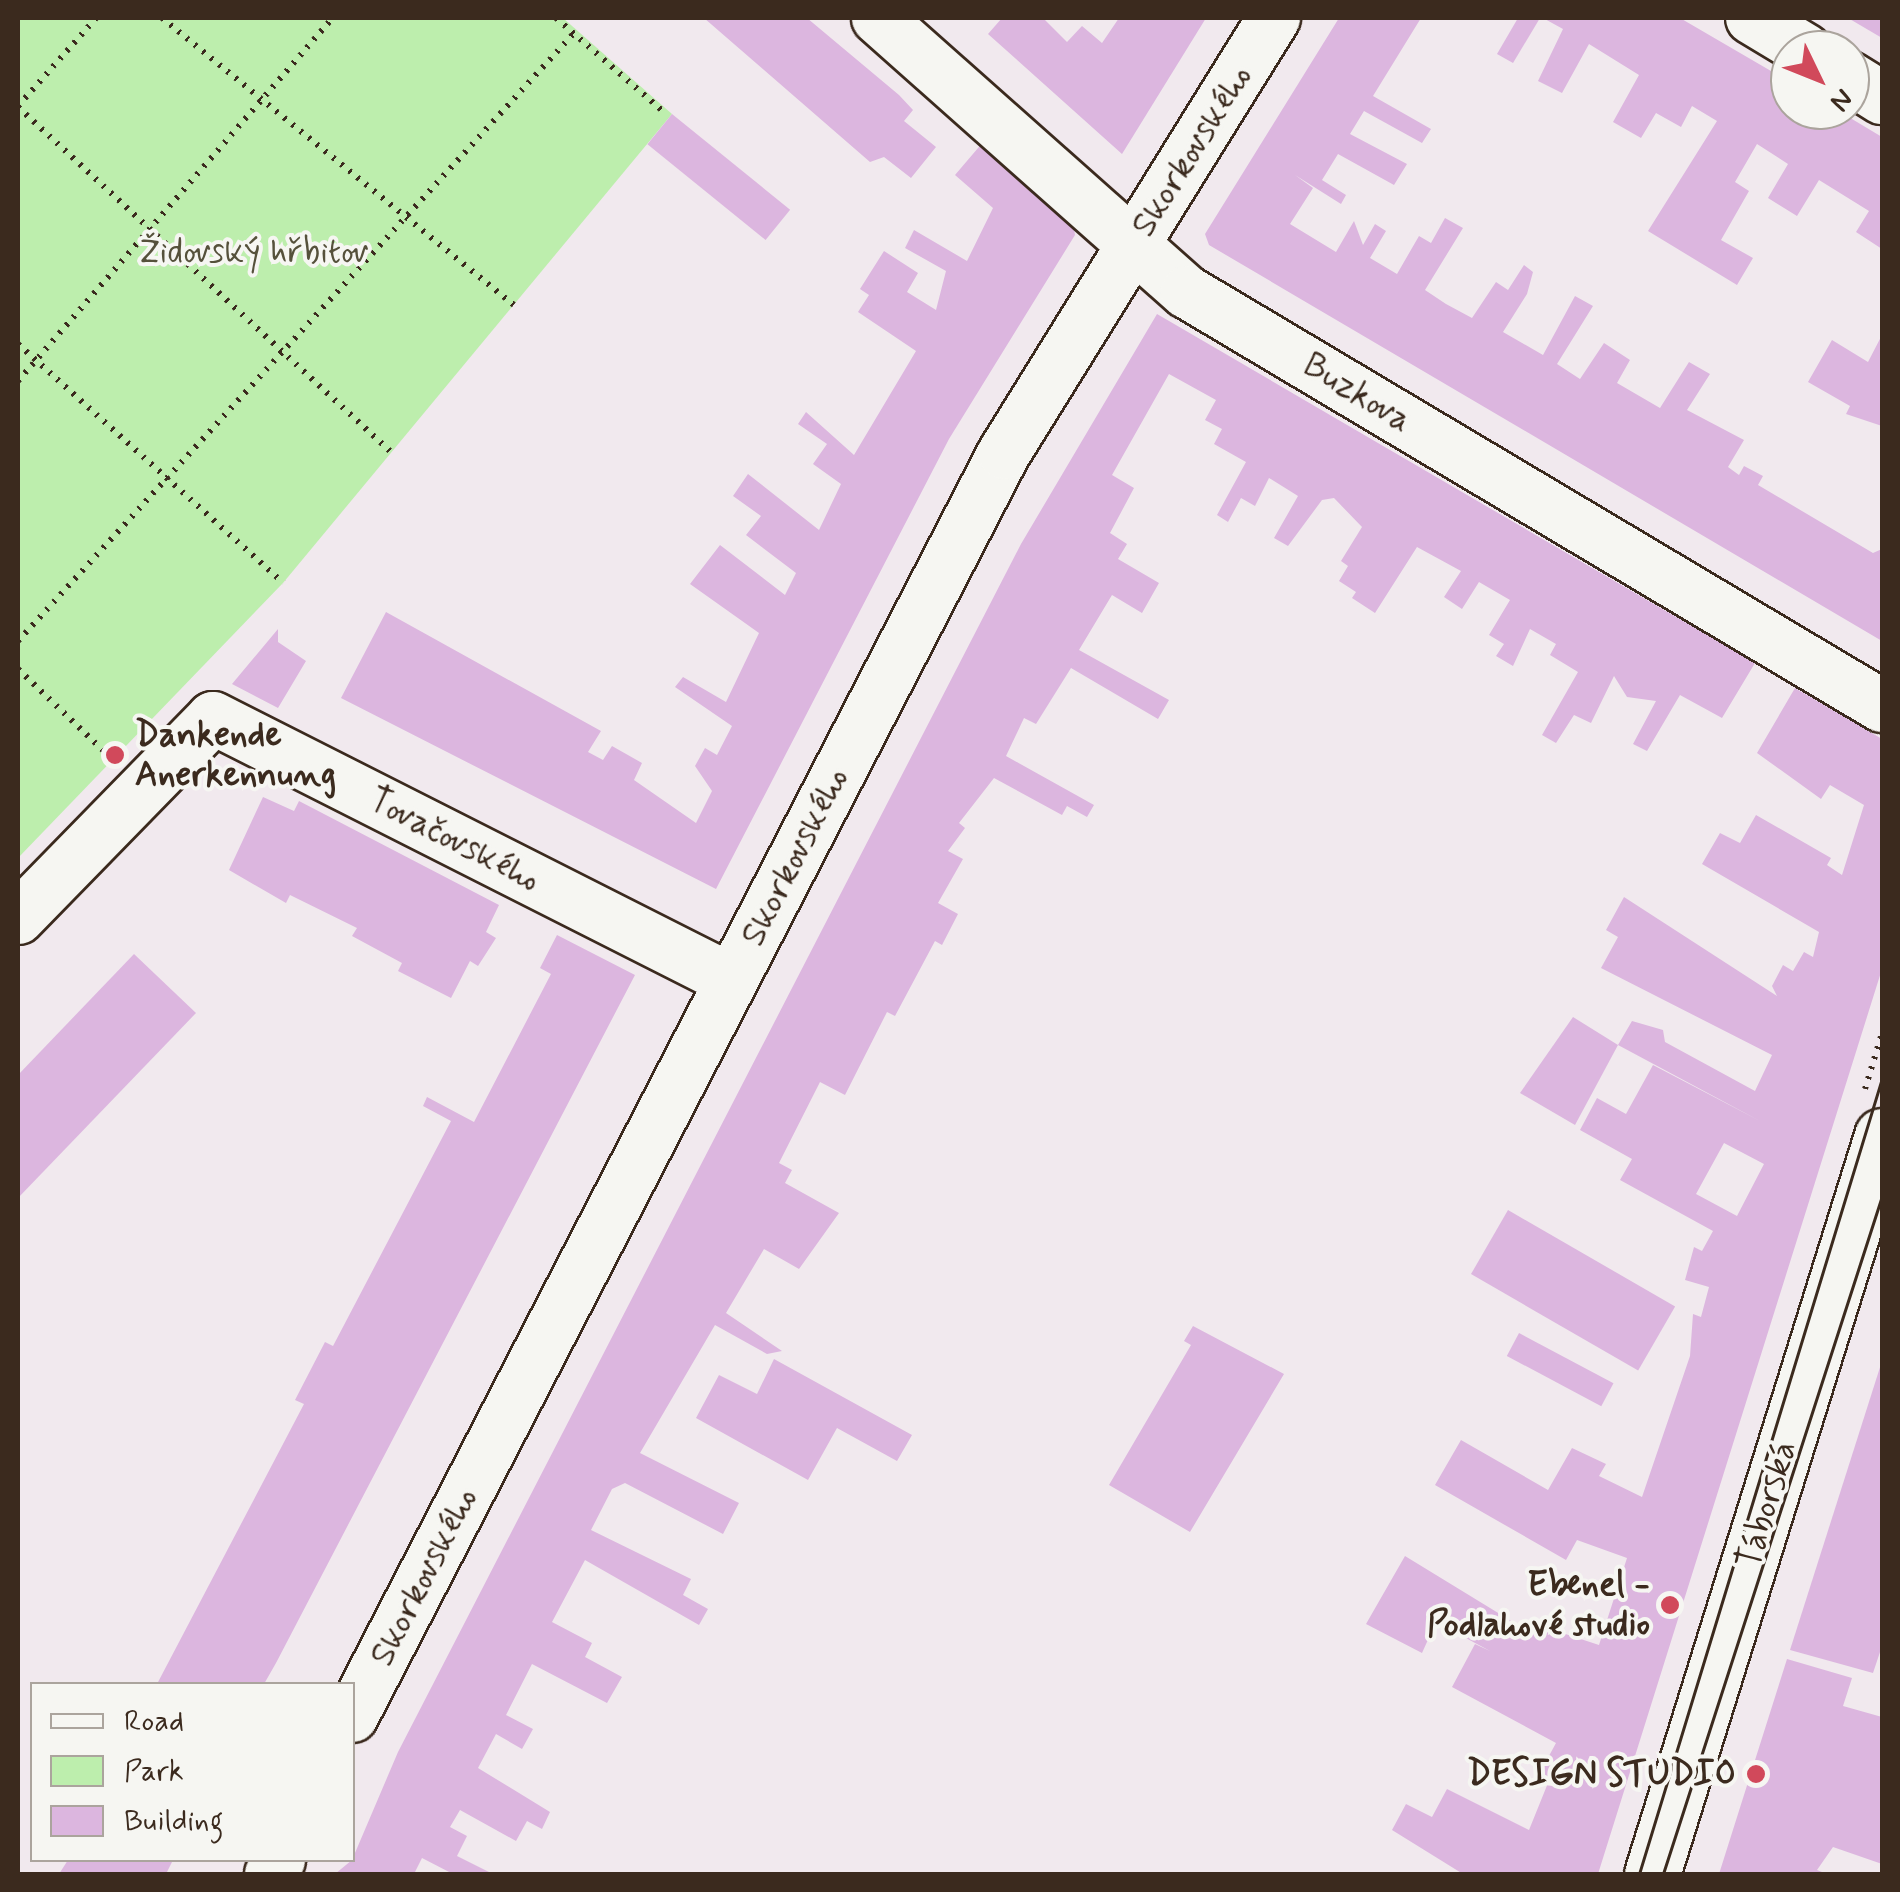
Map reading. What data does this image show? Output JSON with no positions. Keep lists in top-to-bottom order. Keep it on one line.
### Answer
{"streets":{"street":["Skorkovského","Buzkova","Tovačovského","Táborská"]},"crossings":[["Skorkovského","Buzkova"],["Skorkovského","Tovačovského"]],"parks":["Židovský hřbitov"],"places":["Dankende Anerkennung","Ebenel - Podlahové studio","DESIGN STUDIO"],"legend":["Road","Park","Building"],"north":"bottom right"}
